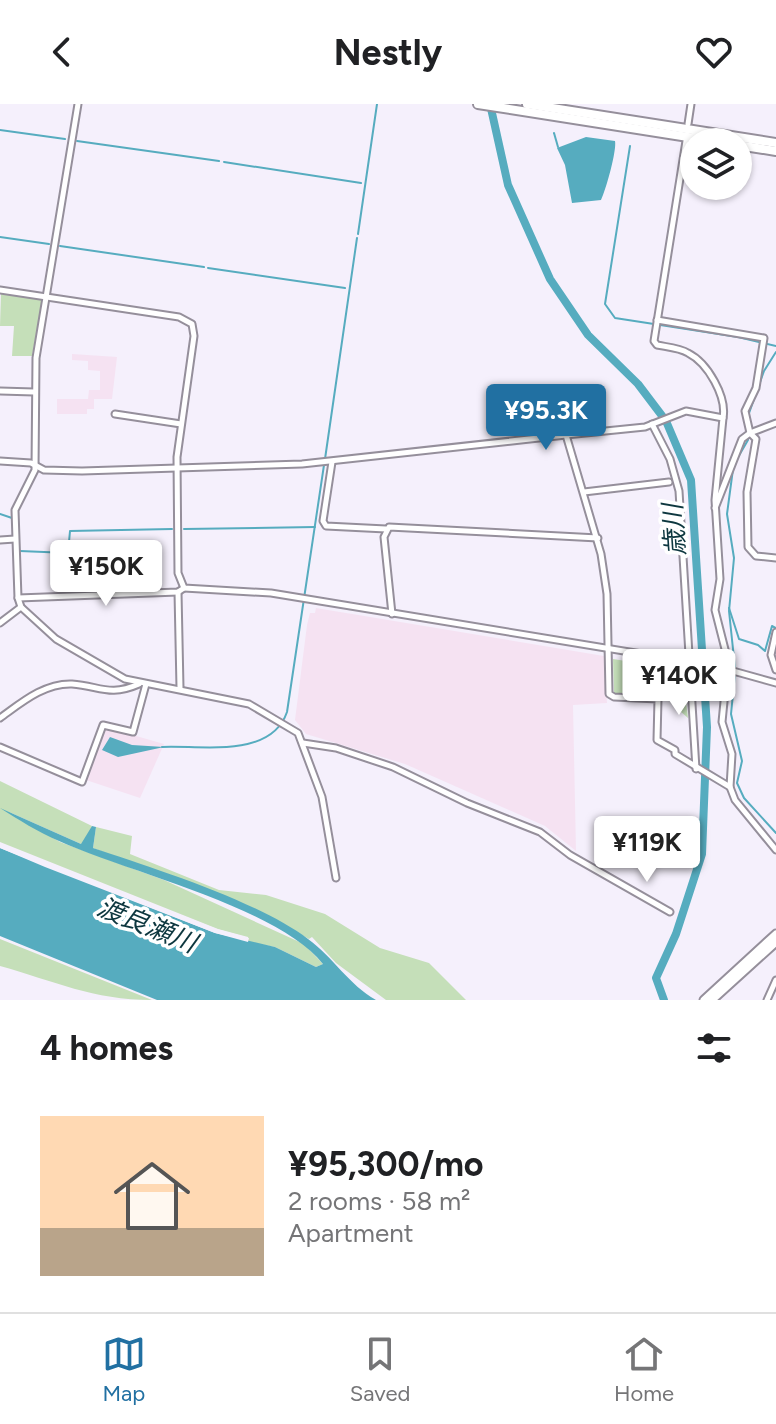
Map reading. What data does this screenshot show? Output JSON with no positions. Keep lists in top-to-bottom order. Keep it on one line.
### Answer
{"water":["歳川","渡良瀬川"],"page":{"header":"Nestly","price":["¥95.3K","¥150K","¥140K","¥119K"],"heading":"4 homes","list":[{"name":"¥95,300/mo","note":"2 rooms · 58 m² · Apartment"}],"tabs":["Map","Saved","Home"]}}
